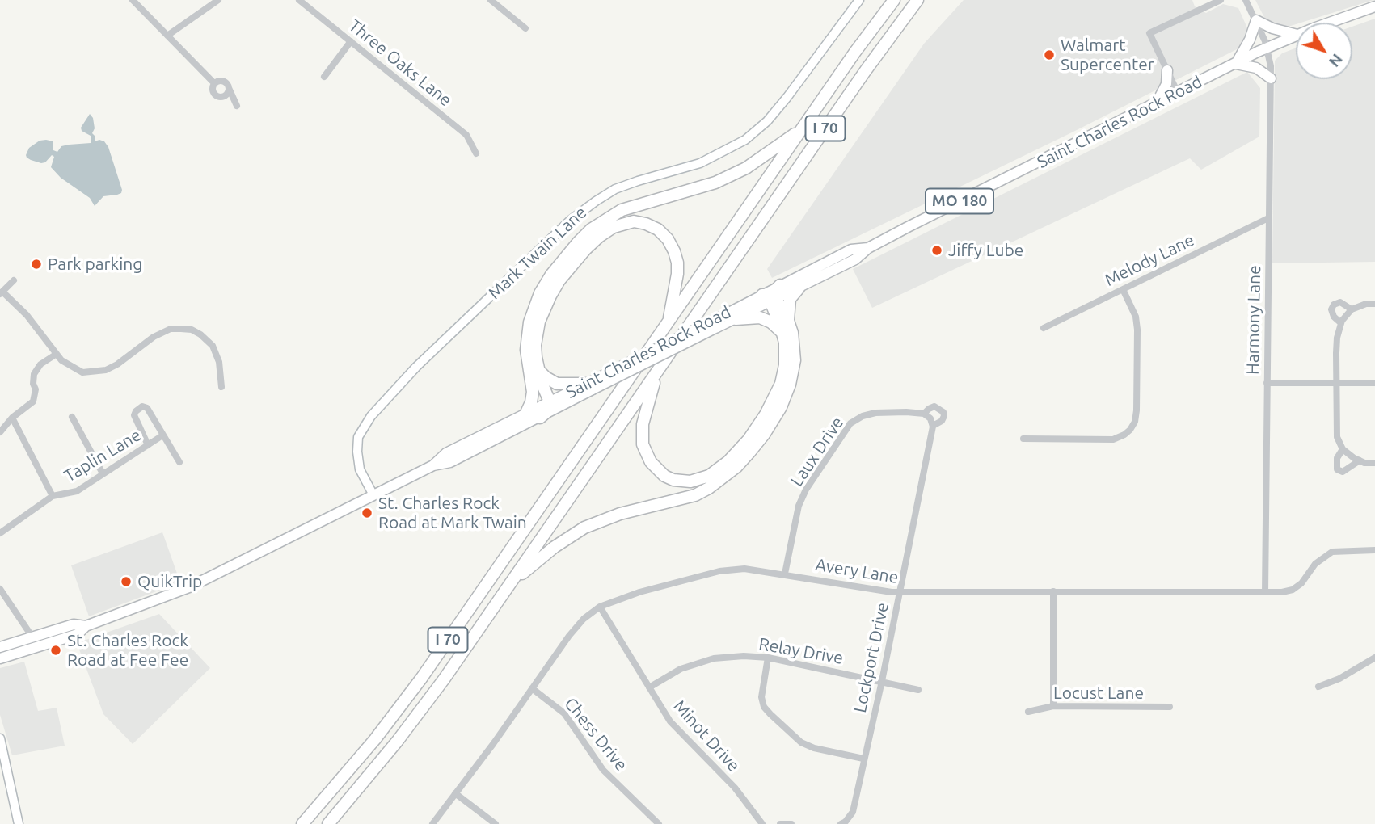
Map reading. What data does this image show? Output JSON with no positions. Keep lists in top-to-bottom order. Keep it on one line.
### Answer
{"streets":{"highway":["I 70"],"main road":["Saint Charles Rock Road","MO 180"],"street":["Three Oaks Lane","Mark Twain Lane","Melody Lane","Harmony Lane","Laux Drive","Taplin Lane","Avery Lane","Relay Drive","Lockport Drive","Locust Lane","Chess Drive","Minot Drive"]},"crossings":[["Saint Charles Rock Road","Mark Twain Lane"],["Saint Charles Rock Road","Harmony Lane"],["Melody Lane","Harmony Lane"],["Harmony Lane","Avery Lane"],["Laux Drive","Avery Lane"],["Laux Drive","Lockport Drive"],["Avery Lane","Lockport Drive"],["Avery Lane","Chess Drive"],["Avery Lane","Minot Drive"],["Relay Drive","Lockport Drive"],["Relay Drive","Minot Drive"]],"places":["Walmart Supercenter","Jiffy Lube","Park parking","St. Charles Rock Road at Mark Twain","QuikTrip","St. Charles Rock Road at Fee Fee"],"north":"bottom right"}
